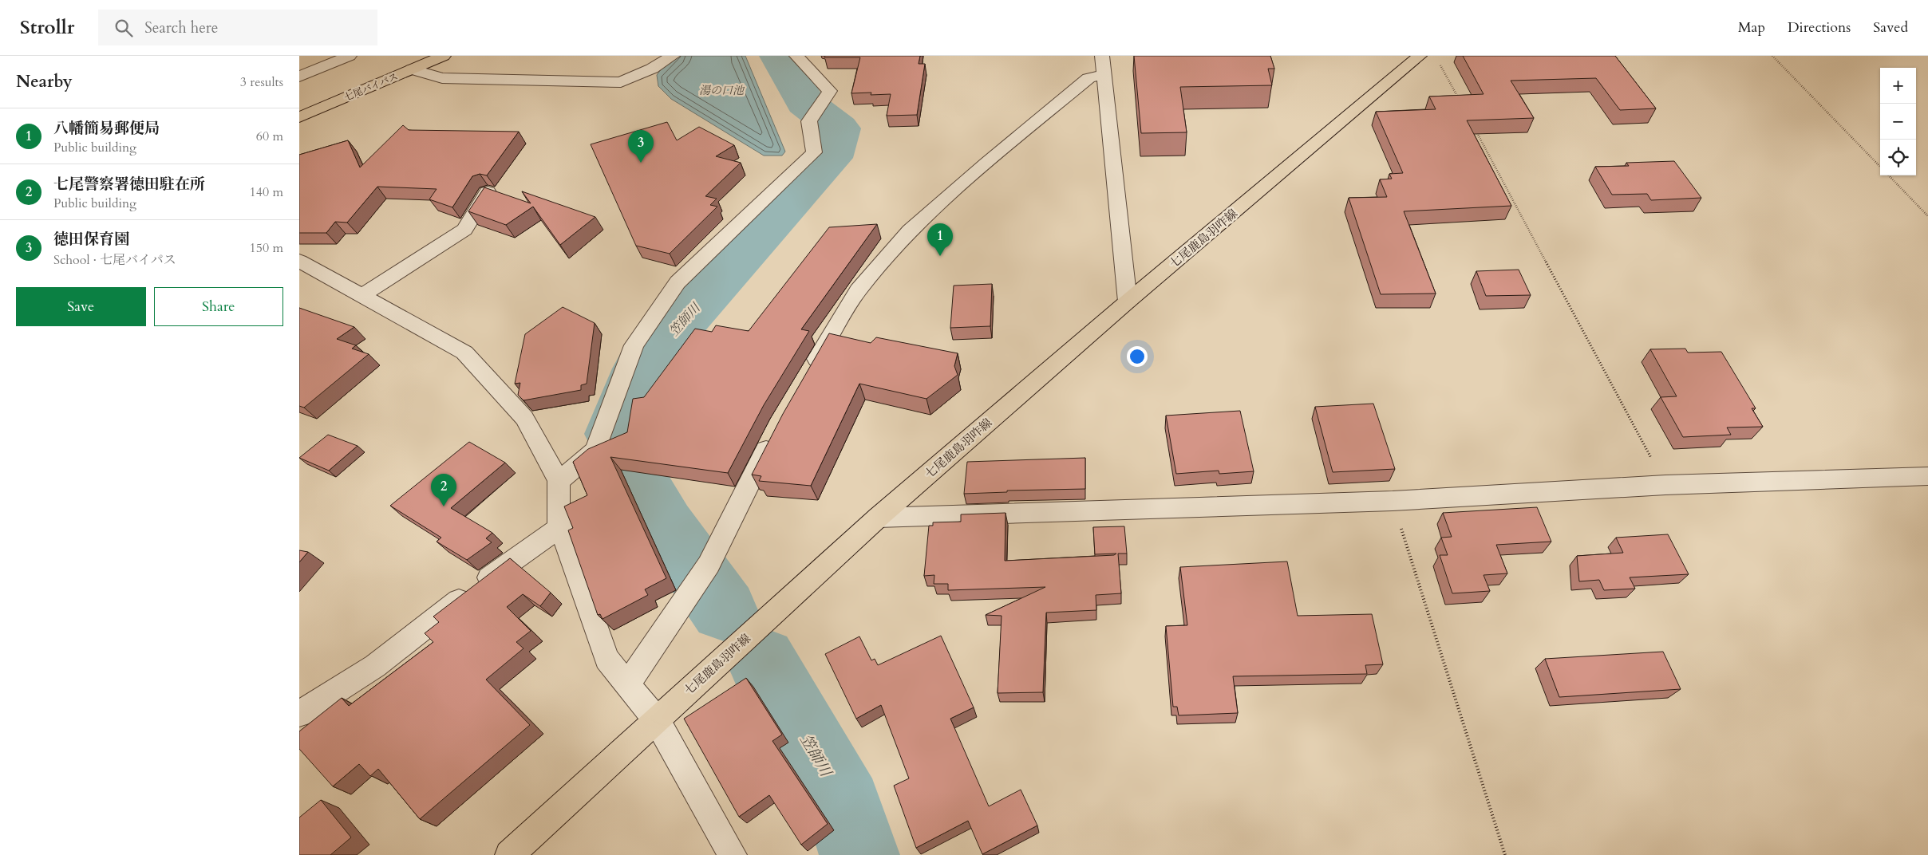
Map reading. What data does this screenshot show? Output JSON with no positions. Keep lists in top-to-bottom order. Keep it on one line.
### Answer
{"streets":{"main road":["七尾バイパス","七尾鹿島羽咋線"]},"water":["湯の口池","笠師川"],"page":{"header":"Strollr","search":"Search here","nav":["Map","Directions","Saved"],"heading":["Nearby","3 results"],"map_buttons":["+","−"],"list":[{"mark":"1","name":"八幡簡易郵便局","note":"Public building","value":"60 m"},{"mark":"2","name":"七尾警察署徳田駐在所","note":"Public building","value":"140 m"},{"mark":"3","name":"徳田保育園","note":"School · 七尾バイパス","value":"150 m"}],"pins":["3","1","2"],"buttons":["Save","Share"]}}
